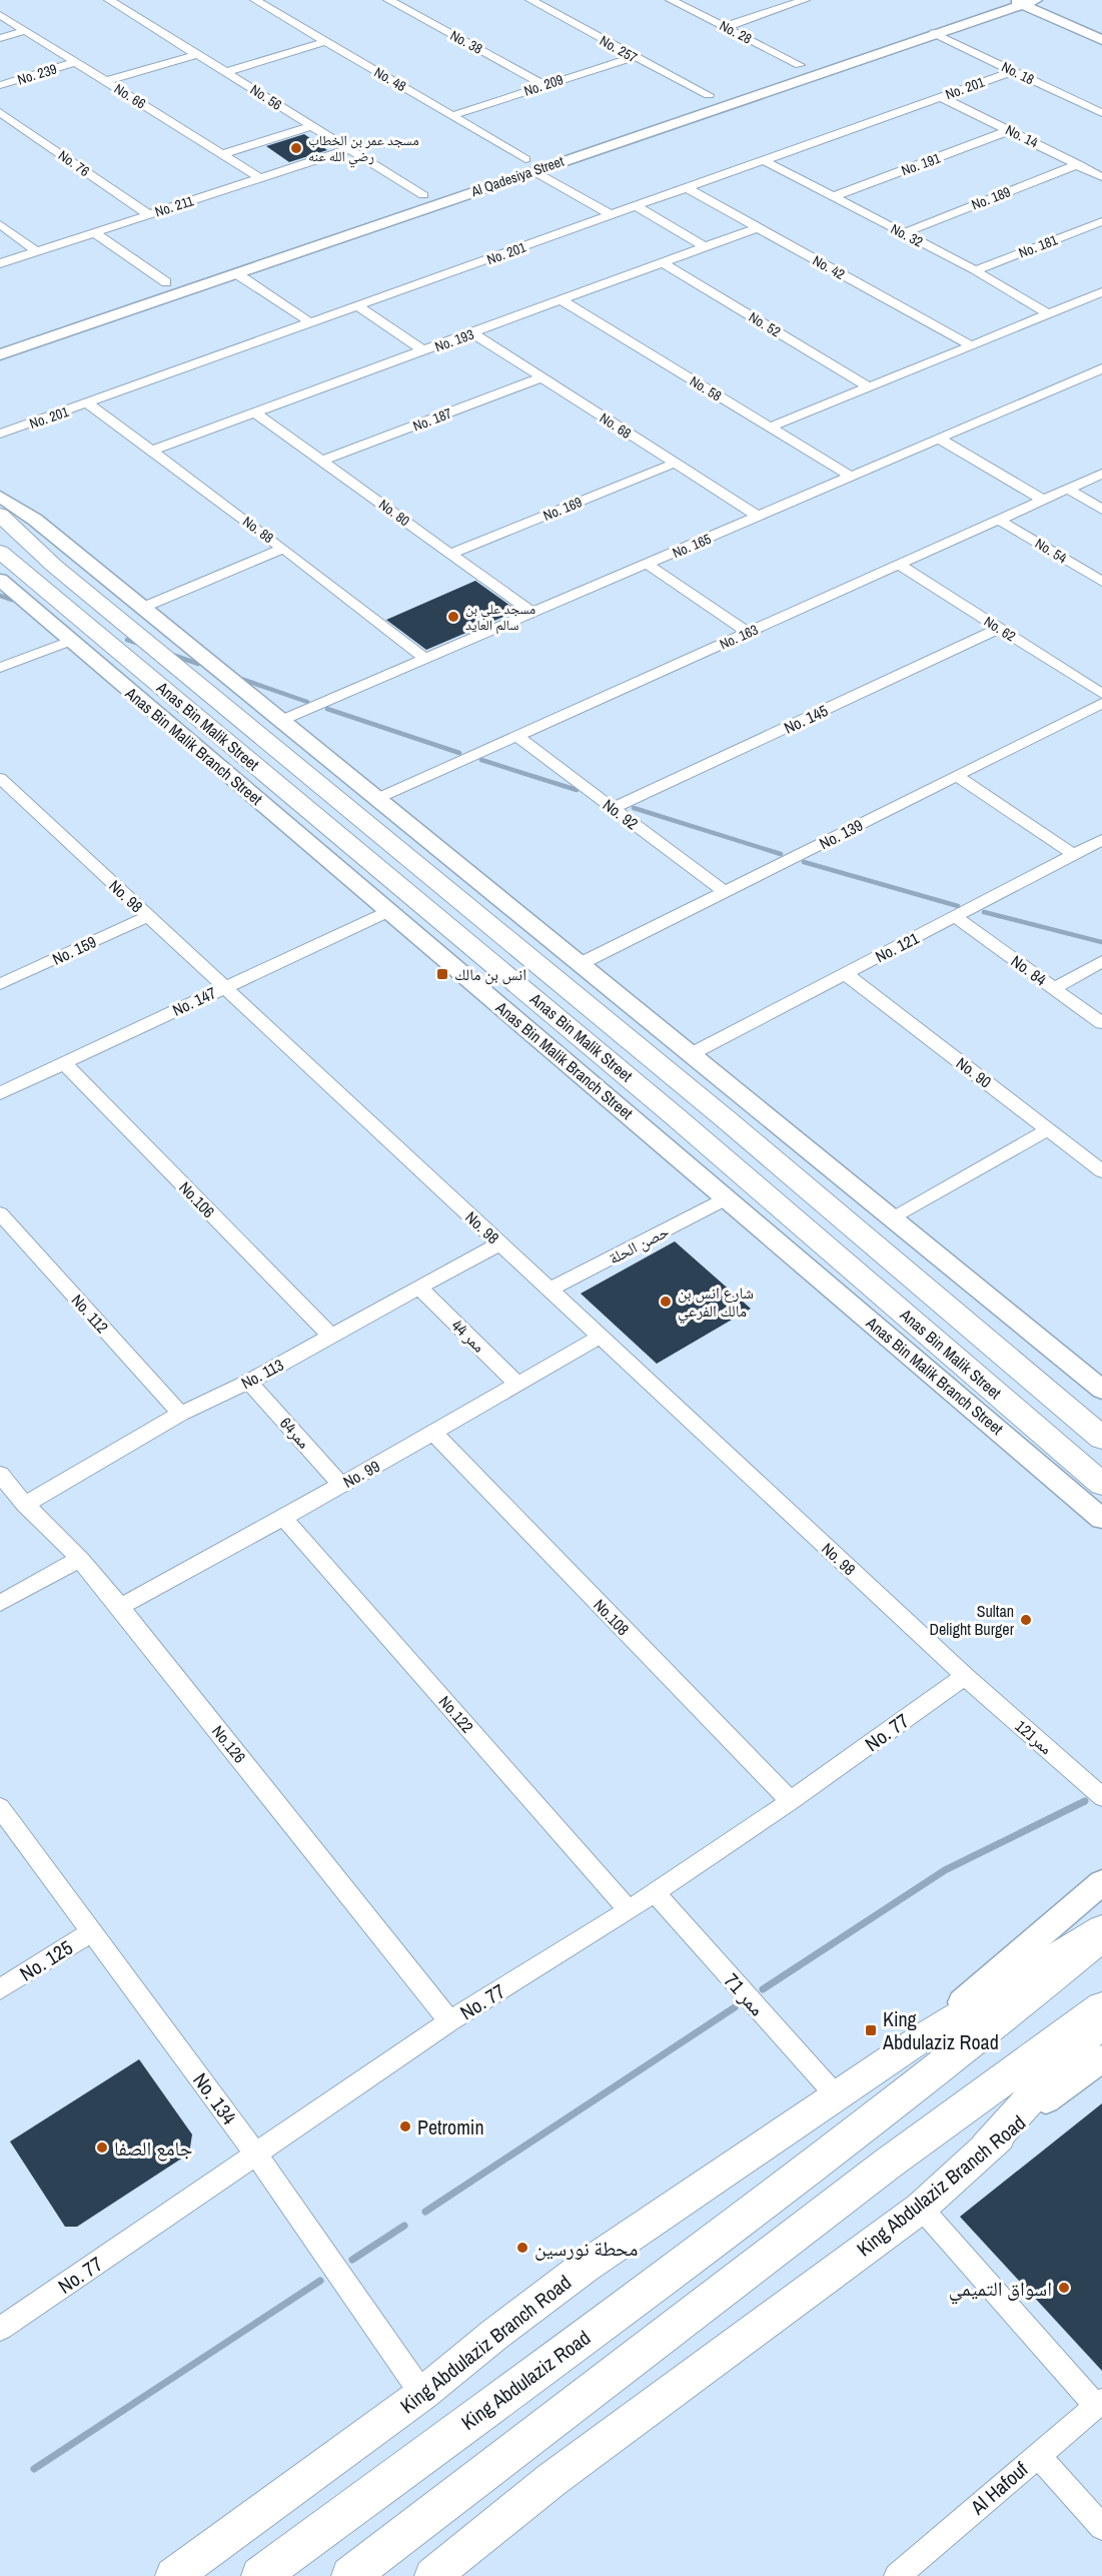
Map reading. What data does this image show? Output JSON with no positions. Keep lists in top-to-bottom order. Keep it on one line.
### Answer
{"streets":{"main road":["Anas Bin Malik Street","King Abdulaziz Branch Road","King Abdulaziz Road"],"street":["No. 28","No. 38","No. 257","No. 18","No. 239","No. 48","No. 209","No. 201","No. 66","No. 56","No. 14","No. 76","No. 191","Al Qadesiya Street","No. 189","No. 211","No. 32","No. 181","No. 42","No. 52","No. 193","No. 58","No. 187","No. 68","No. 169","No. 80","No. 88","No. 165","No. 54","No. 62","No. 163","No. 145","Anas Bin Malik Branch Street","No. 92","No. 139","No. 98","No. 121","No. 159","No. 84","No. 147","No. 90","No.106","حصن الحلة","No. 112","ممر 44","No. 113","ممر64","No. 99","No.108","No.122","No. 77","ممر121","No.126","No. 125","ممر 71","No. 134","Al Hafouf"]},"crossings":[["No. 38","No. 209"],["No. 257","No. 209"],["No. 18","No. 201"],["No. 18","Al Qadesiya Street"],["No. 239","No. 66"],["No. 48","No. 209"],["No. 48","No. 201"],["No. 48","Al Qadesiya Street"],["No. 201","No. 14"],["No. 201","No. 32"],["No. 201","No. 42"],["No. 201","No. 88"],["No. 66","No. 211"],["No. 56","Al Qadesiya Street"],["No. 56","No. 211"],["No. 14","No. 191"],["No. 14","No. 189"],["No. 76","No. 211"],["No. 191","No. 32"],["No. 189","No. 32"],["No. 32","No. 181"],["No. 42","No. 193"],["No. 52","No. 193"],["No. 193","No. 58"],["No. 193","No. 68"],["No. 193","No. 80"],["No. 193","No. 88"],["No. 58","No. 165"],["No. 187","No. 68"],["No. 187","No. 80"],["No. 68","No. 169"],["No. 68","No. 165"],["No. 169","No. 80"],["No. 80","No. 165"],["No. 88","No. 165"],["No. 54","No. 163"],["No. 62","No. 163"],["No. 62","No. 145"],["No. 163","No. 92"],["No. 145","No. 92"],["Anas Bin Malik Branch Street","No. 147"],["Anas Bin Malik Branch Street","حصن الحلة"],["No. 92","No. 139"],["No. 98","No. 159"],["No. 98","No. 147"],["No. 98","حصن الحلة"],["No. 98","No. 113"],["No. 98","No. 99"],["No. 98","No. 77"],["No. 98","ممر121"],["No. 121","No. 84"],["No. 121","No. 90"],["No. 147","No.106"],["No.106","No. 113"],["No. 112","No. 113"],["ممر 44","No. 113"],["ممر 44","No. 99"],["No. 113","ممر64"],["No. 113","No.126"],["ممر64","No. 99"],["No. 99","No.108"],["No. 99","No.122"],["No. 99","No.126"],["No.108","No. 77"],["No.122","No. 77"],["No. 77","ممر121"],["No. 77","No.126"],["No. 77","ممر 71"],["No. 77","No. 134"],["No. 125","No. 134"],["ممر 71","King Abdulaziz Branch Road"],["No. 134","King Abdulaziz Branch Road"]],"places":{"other":["مسجد عمر بن الخطاب رضي الله عنه","مسجد علي بن سالم العايد","شارع انس بن مالك الفرعي","Sultan Delight Burger","Petromin","جامع الصفا","محطة نورسين","اسواق التميمي"],"transit":["انس بن مالك","King Abdulaziz Road"]}}
